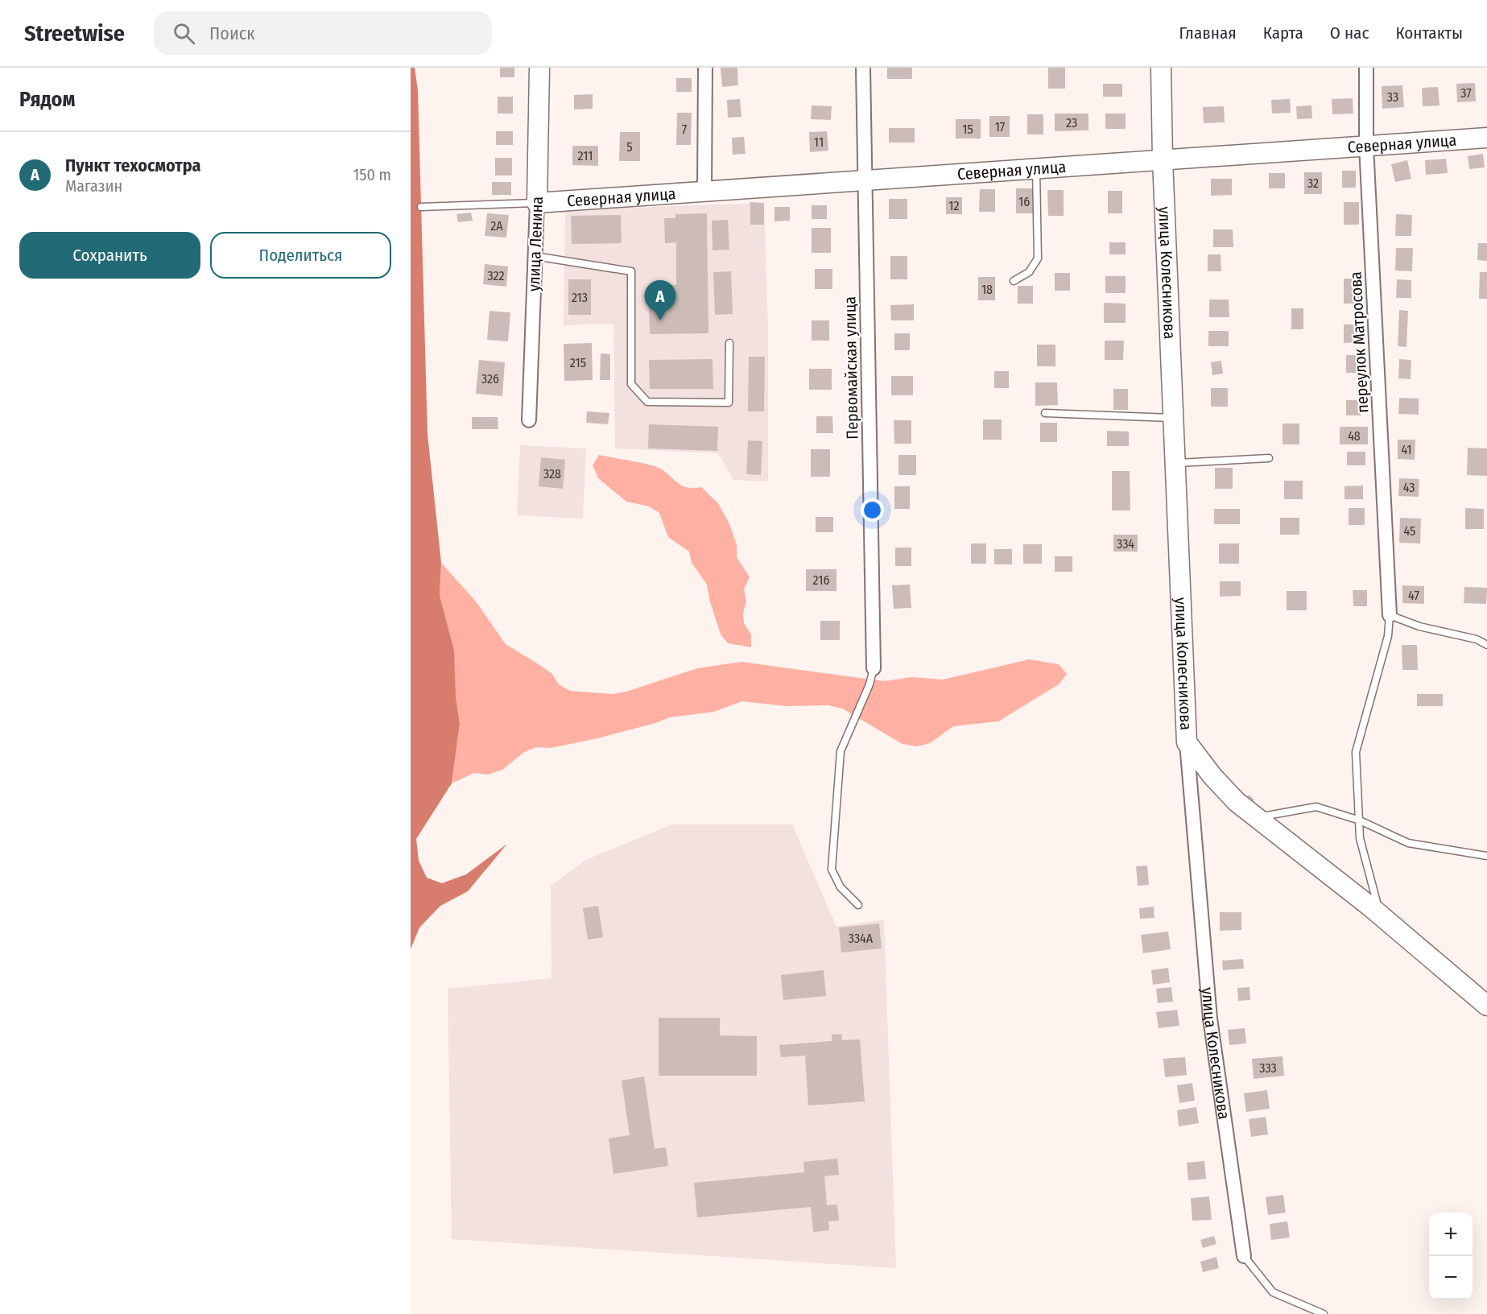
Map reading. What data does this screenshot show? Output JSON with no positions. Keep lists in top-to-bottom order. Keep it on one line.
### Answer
{"streets":{"street":["Северная улица","улица Ленина","улица Колесникова","переулок Матросова","Первомайская улица"]},"crossings":[["Северная улица","улица Ленина"],["Северная улица","улица Колесникова"],["Северная улица","переулок Матросова"],["Северная улица","Первомайская улица"]],"house_numbers":["37","33","23","17","7","15","11","5","211","32","16","12","2А","322","18","213","215","326","48","41","328","43","45","334","216","47","334А","333"],"page":{"header":"Streetwise","search":"Поиск","nav":["Главная","Карта","О нас","Контакты"],"heading":"Рядом","list":[{"mark":"A","name":"Пункт техосмотра","note":"Магазин","value":"150 m"}],"buttons":["Сохранить","Поделиться"],"pins":"A","map_buttons":["+","−"]}}
